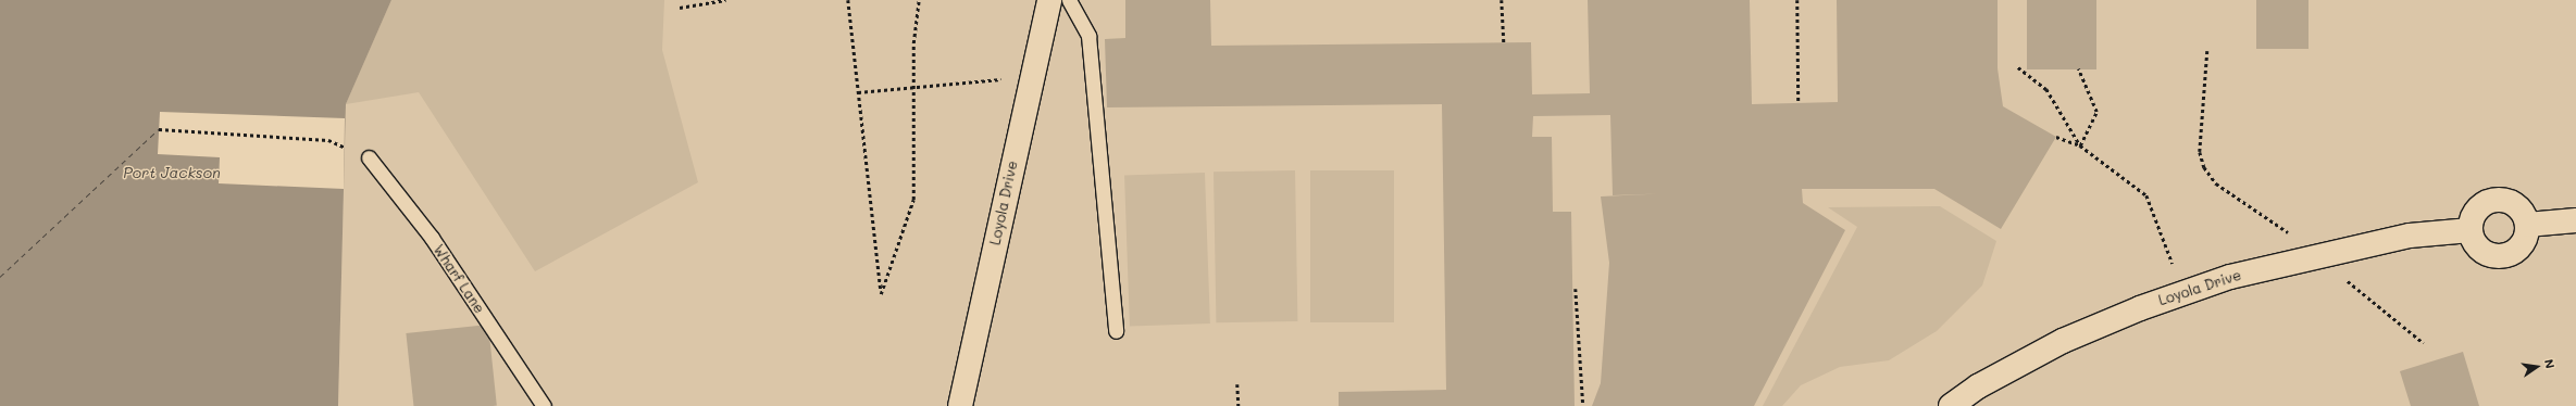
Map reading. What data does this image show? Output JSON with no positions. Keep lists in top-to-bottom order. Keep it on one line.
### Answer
{"streets":{"street":["Loyola Drive"],"lane":["Wharf Lane"]},"water":["Port Jackson"],"north":"right"}
